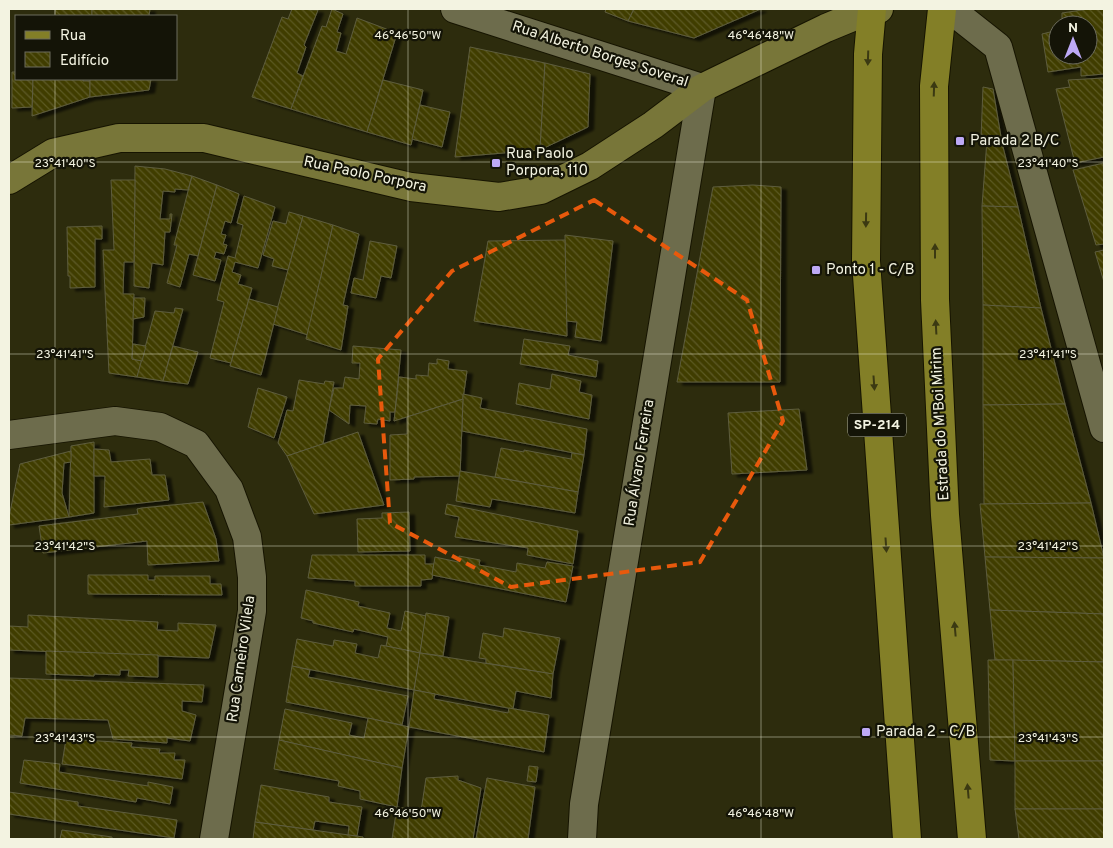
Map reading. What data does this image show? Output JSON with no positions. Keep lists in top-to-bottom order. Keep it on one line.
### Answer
{"streets":{"main road":["Estrada do M'Boi Mirim","SP-214"],"street":["Rua Alberto Borges Soveral","Rua Paolo Porpora","Rua Álvaro Ferreira","Rua Carneiro Vilela"]},"crossings":[["Rua Alberto Borges Soveral","Rua Paolo Porpora"],["Rua Alberto Borges Soveral","SP-214"],["Rua Alberto Borges Soveral","Rua Álvaro Ferreira"],["Rua Paolo Porpora","Rua Álvaro Ferreira"]],"places":{"transit":["Parada 2 B/C","Rua Paolo Porpora, 110","Ponto 1 - C/B","Parada 2 - C/B"]},"legend":["Rua","Edifício"],"north":"top","coordinates":["46°46'50\"W","46°46'48\"W","23°41'40\"S","23°41'41\"S","23°41'42\"S","23°41'43\"S"]}
